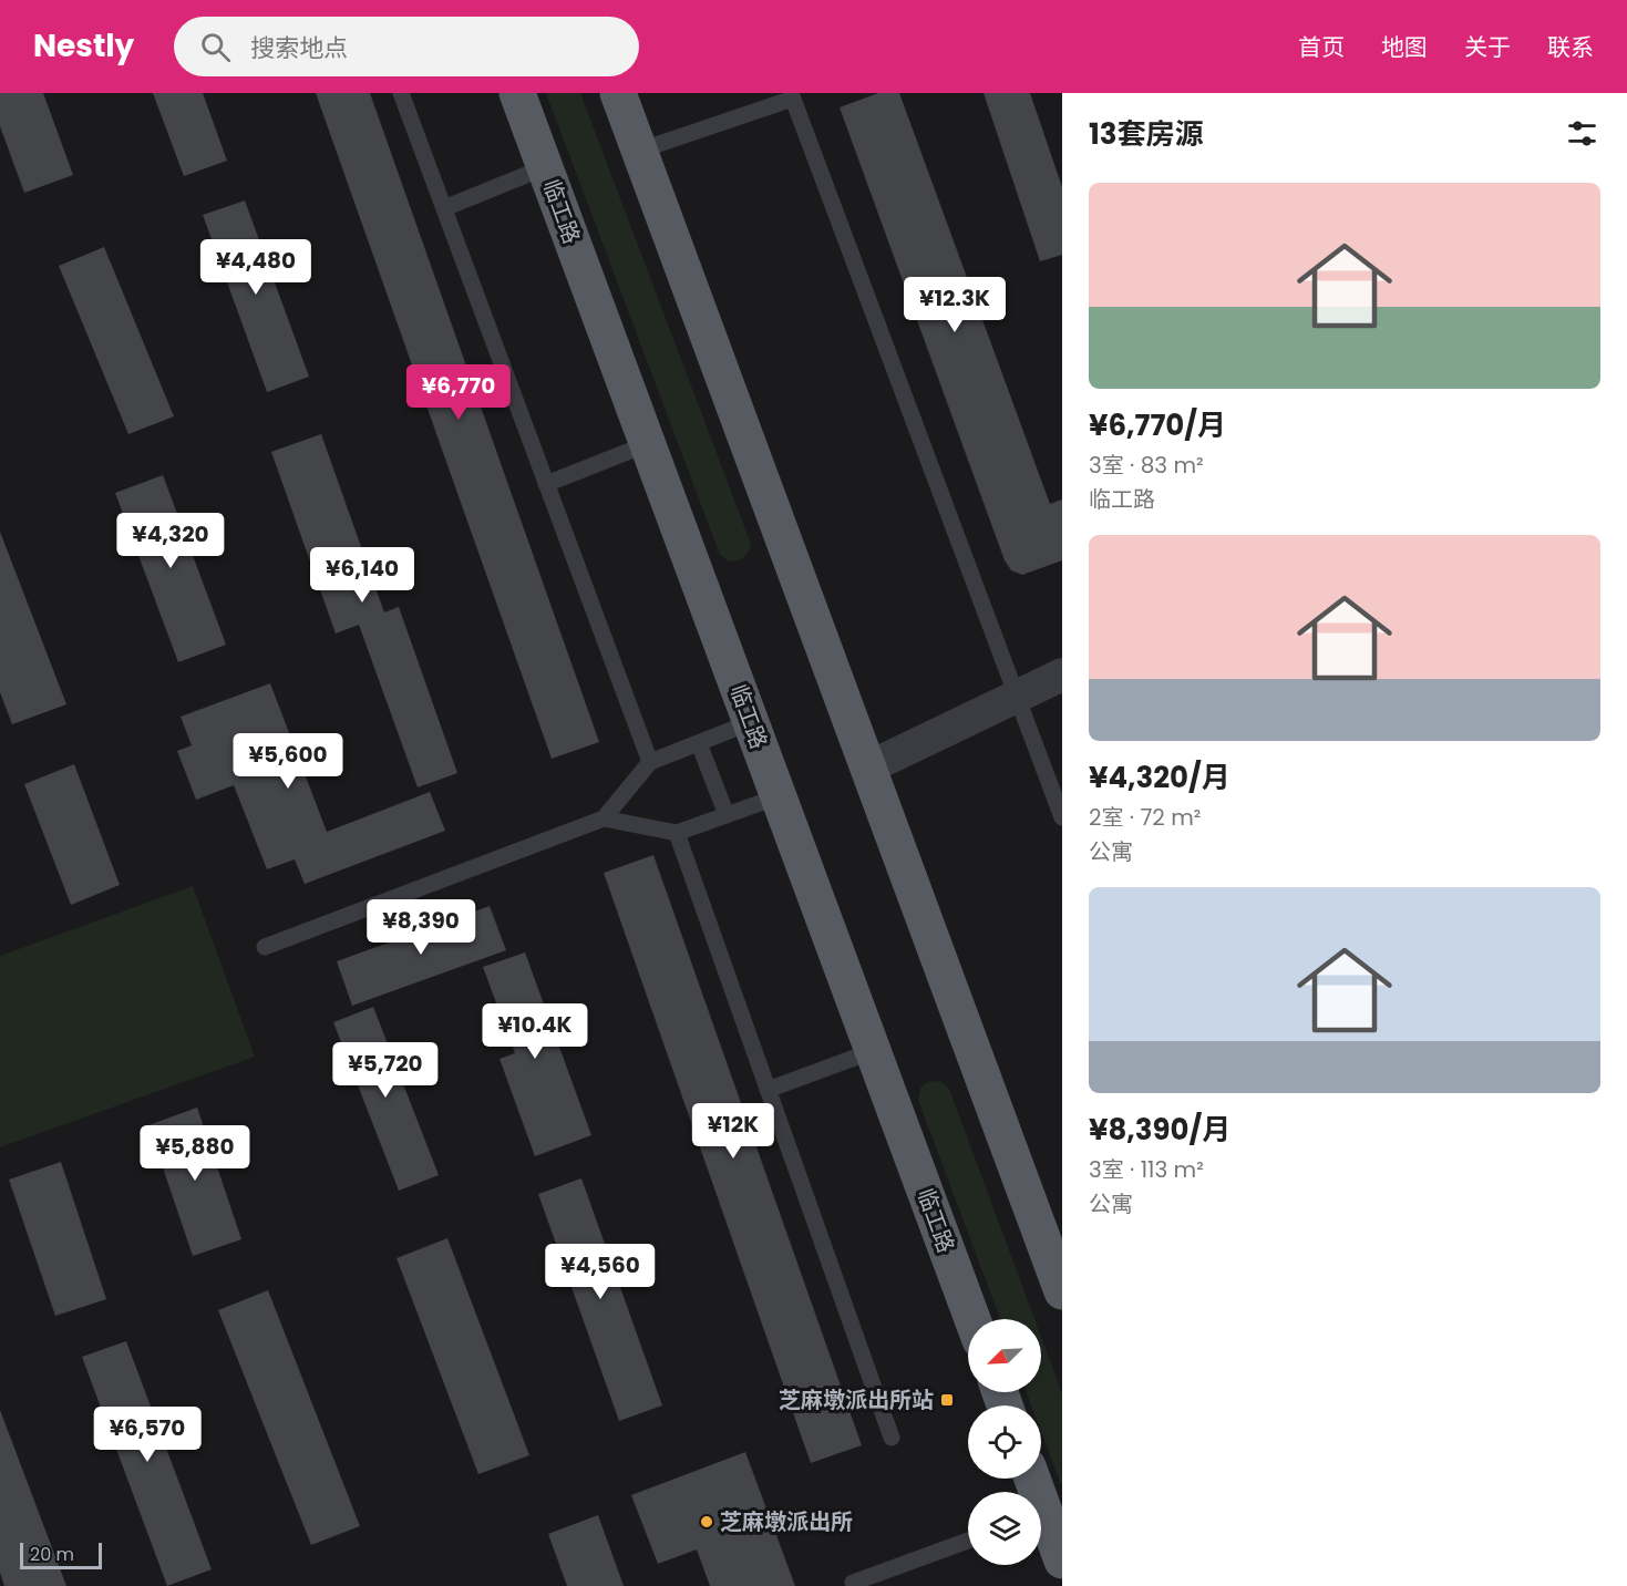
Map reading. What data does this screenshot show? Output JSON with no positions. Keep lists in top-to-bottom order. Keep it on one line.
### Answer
{"streets":{"main road":["临工路"]},"places":{"transit":["芝麻墩派出所站"],"other":["芝麻墩派出所"]},"scale_bar":"20 m","north":"bottom left","page":{"header":"Nestly","search":"搜索地点","nav":["首页","地图","关于","联系"],"heading":"13套房源","list":[{"name":"¥6,770/月","note":"3室 · 83 m² · 临工路"},{"name":"¥4,320/月","note":"2室 · 72 m² · 公寓"},{"name":"¥8,390/月","note":"3室 · 113 m² · 公寓"}],"price":["¥4,480","¥12.3K","¥6,770","¥4,320","¥6,140","¥5,600","¥8,390","¥10.4K","¥5,720","¥12K","¥5,880","¥4,560","¥6,570"],"scale":"20 m"}}
